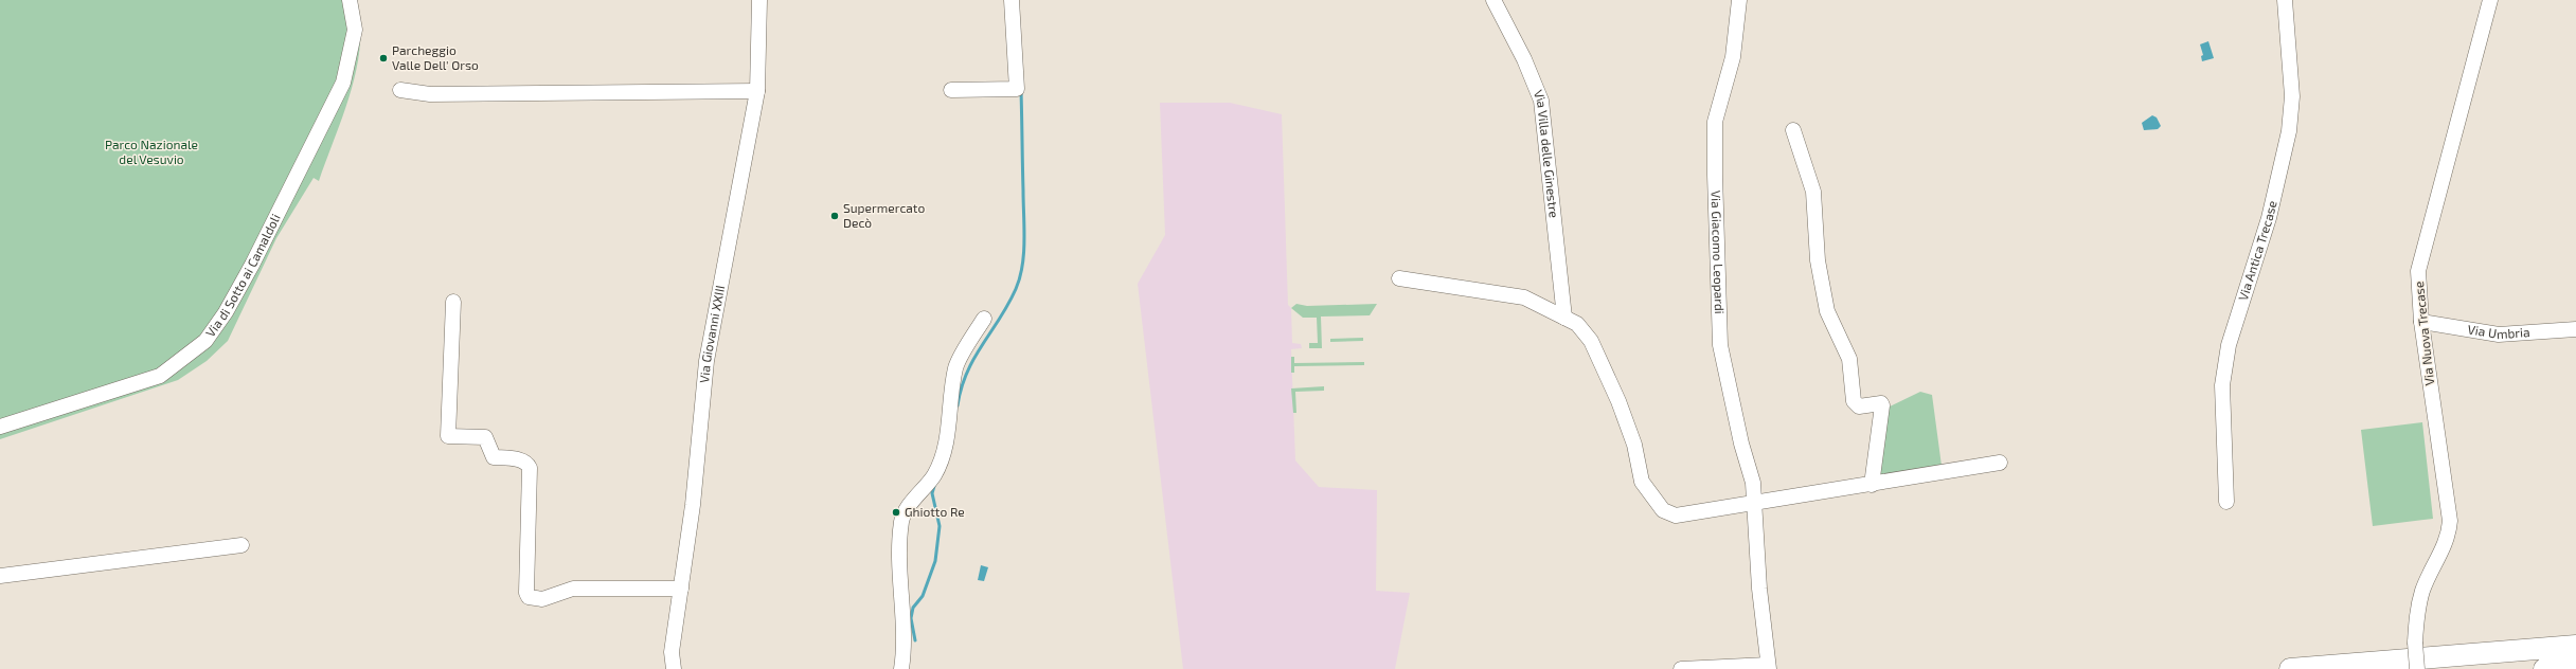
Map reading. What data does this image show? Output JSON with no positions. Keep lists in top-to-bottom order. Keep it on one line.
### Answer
{"streets":{"street":["Via Villa delle Ginestre","Via Antica Trecase","Via Giacomo Leopardi","Via di Sotto ai Camaldoli","Via Umbria","Via Giovanni XXIII","Via Nuova Trecase"]},"crossings":[["Via Umbria","Via Nuova Trecase"]],"parks":["Parco Nazionale del Vesuvio"],"places":["Parcheggio Valle Dell' Orso","Supermercato Decò","Ghiotto Re"]}
